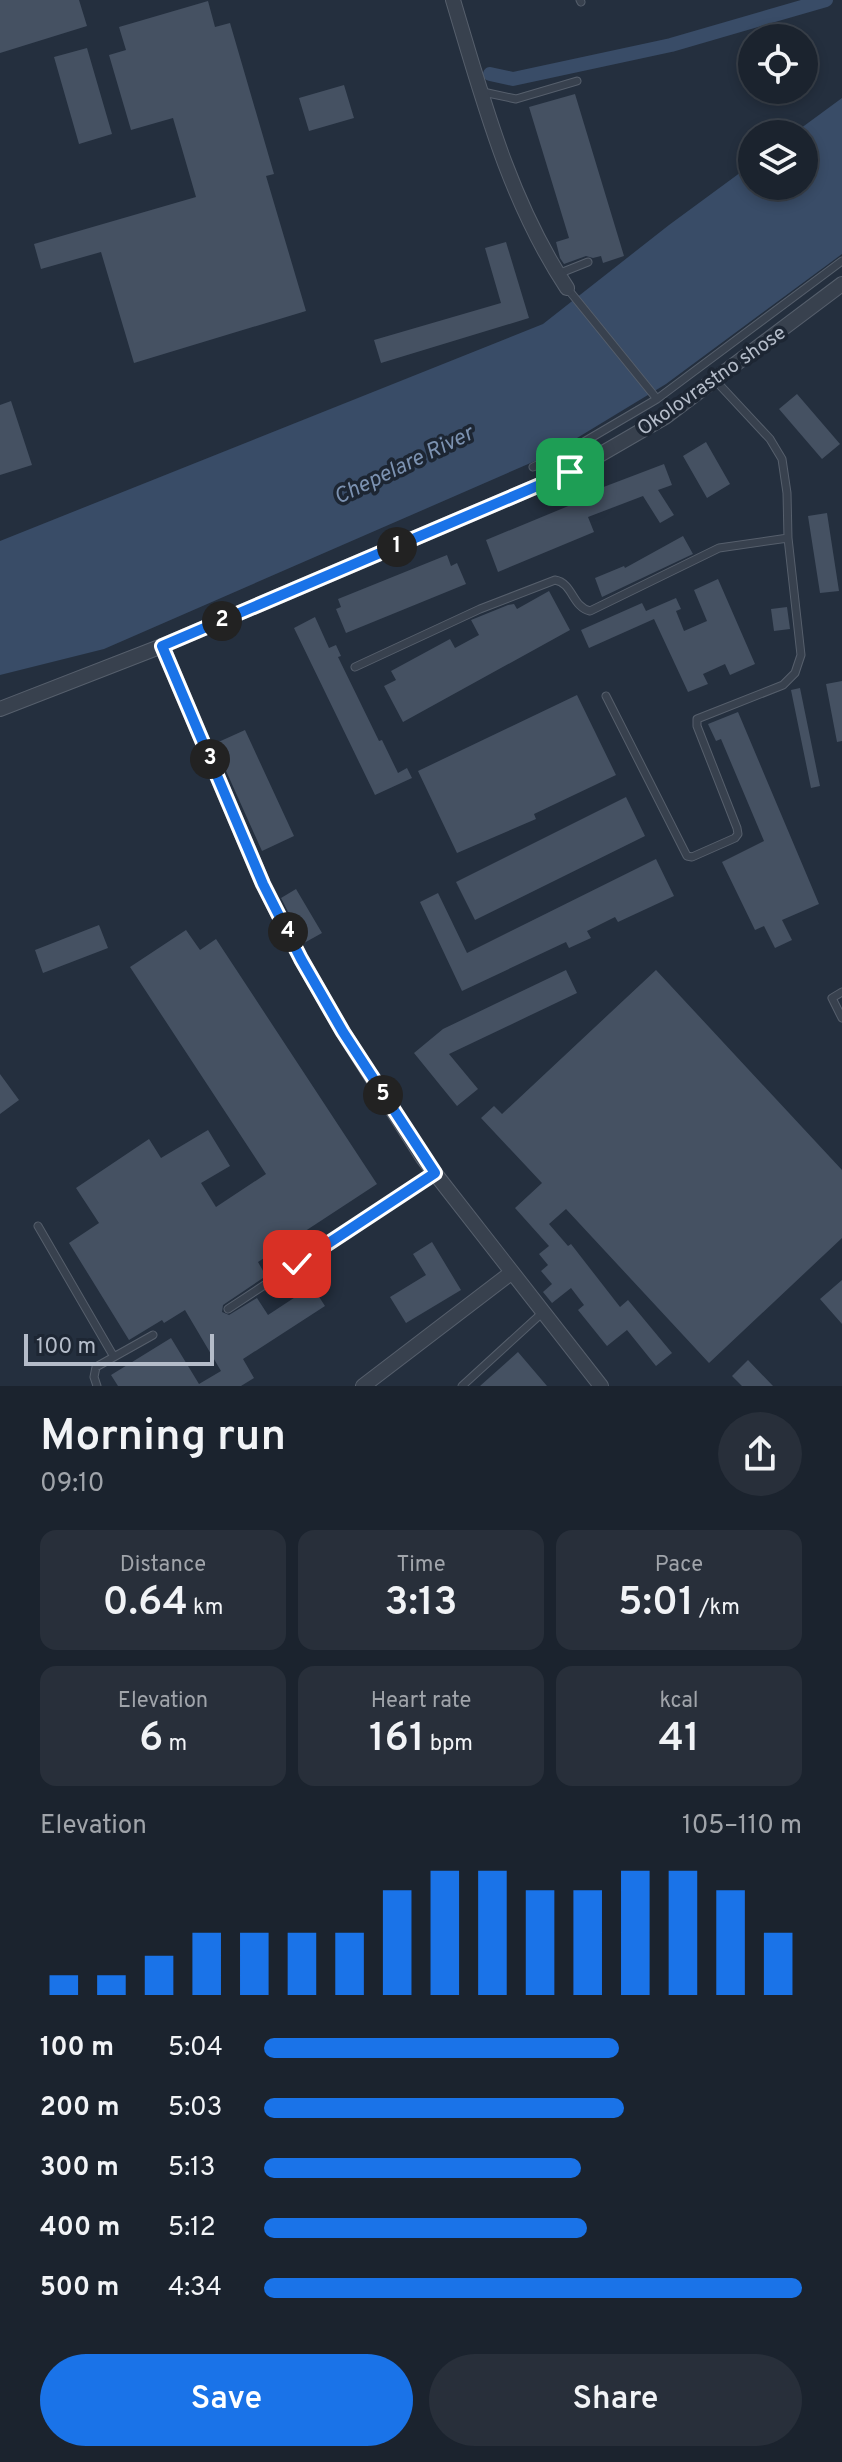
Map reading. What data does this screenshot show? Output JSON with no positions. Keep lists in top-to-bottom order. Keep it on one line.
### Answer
{"streets":{"street":["Okolovrastno shose"]},"water":["Chepelare River"],"scale_bar":"100 m","page":{"pins":["1","2","3","4","5"],"scale":"100 m","heading":["Morning run","09:10"],"stats":[["Distance","0.64 km"],["Time","3:13"],["Pace","5:01 /km"],["Elevation","6 m"],["Heart rate","161 bpm"],["kcal","41"]],"chart":["Elevation","105–110 m"],"list":[{"name":"100 m","note":"5:04"},{"name":"200 m","note":"5:03"},{"name":"300 m","note":"5:13"},{"name":"400 m","note":"5:12"},{"name":"500 m","note":"4:34"}],"buttons":["Save","Share"]}}
